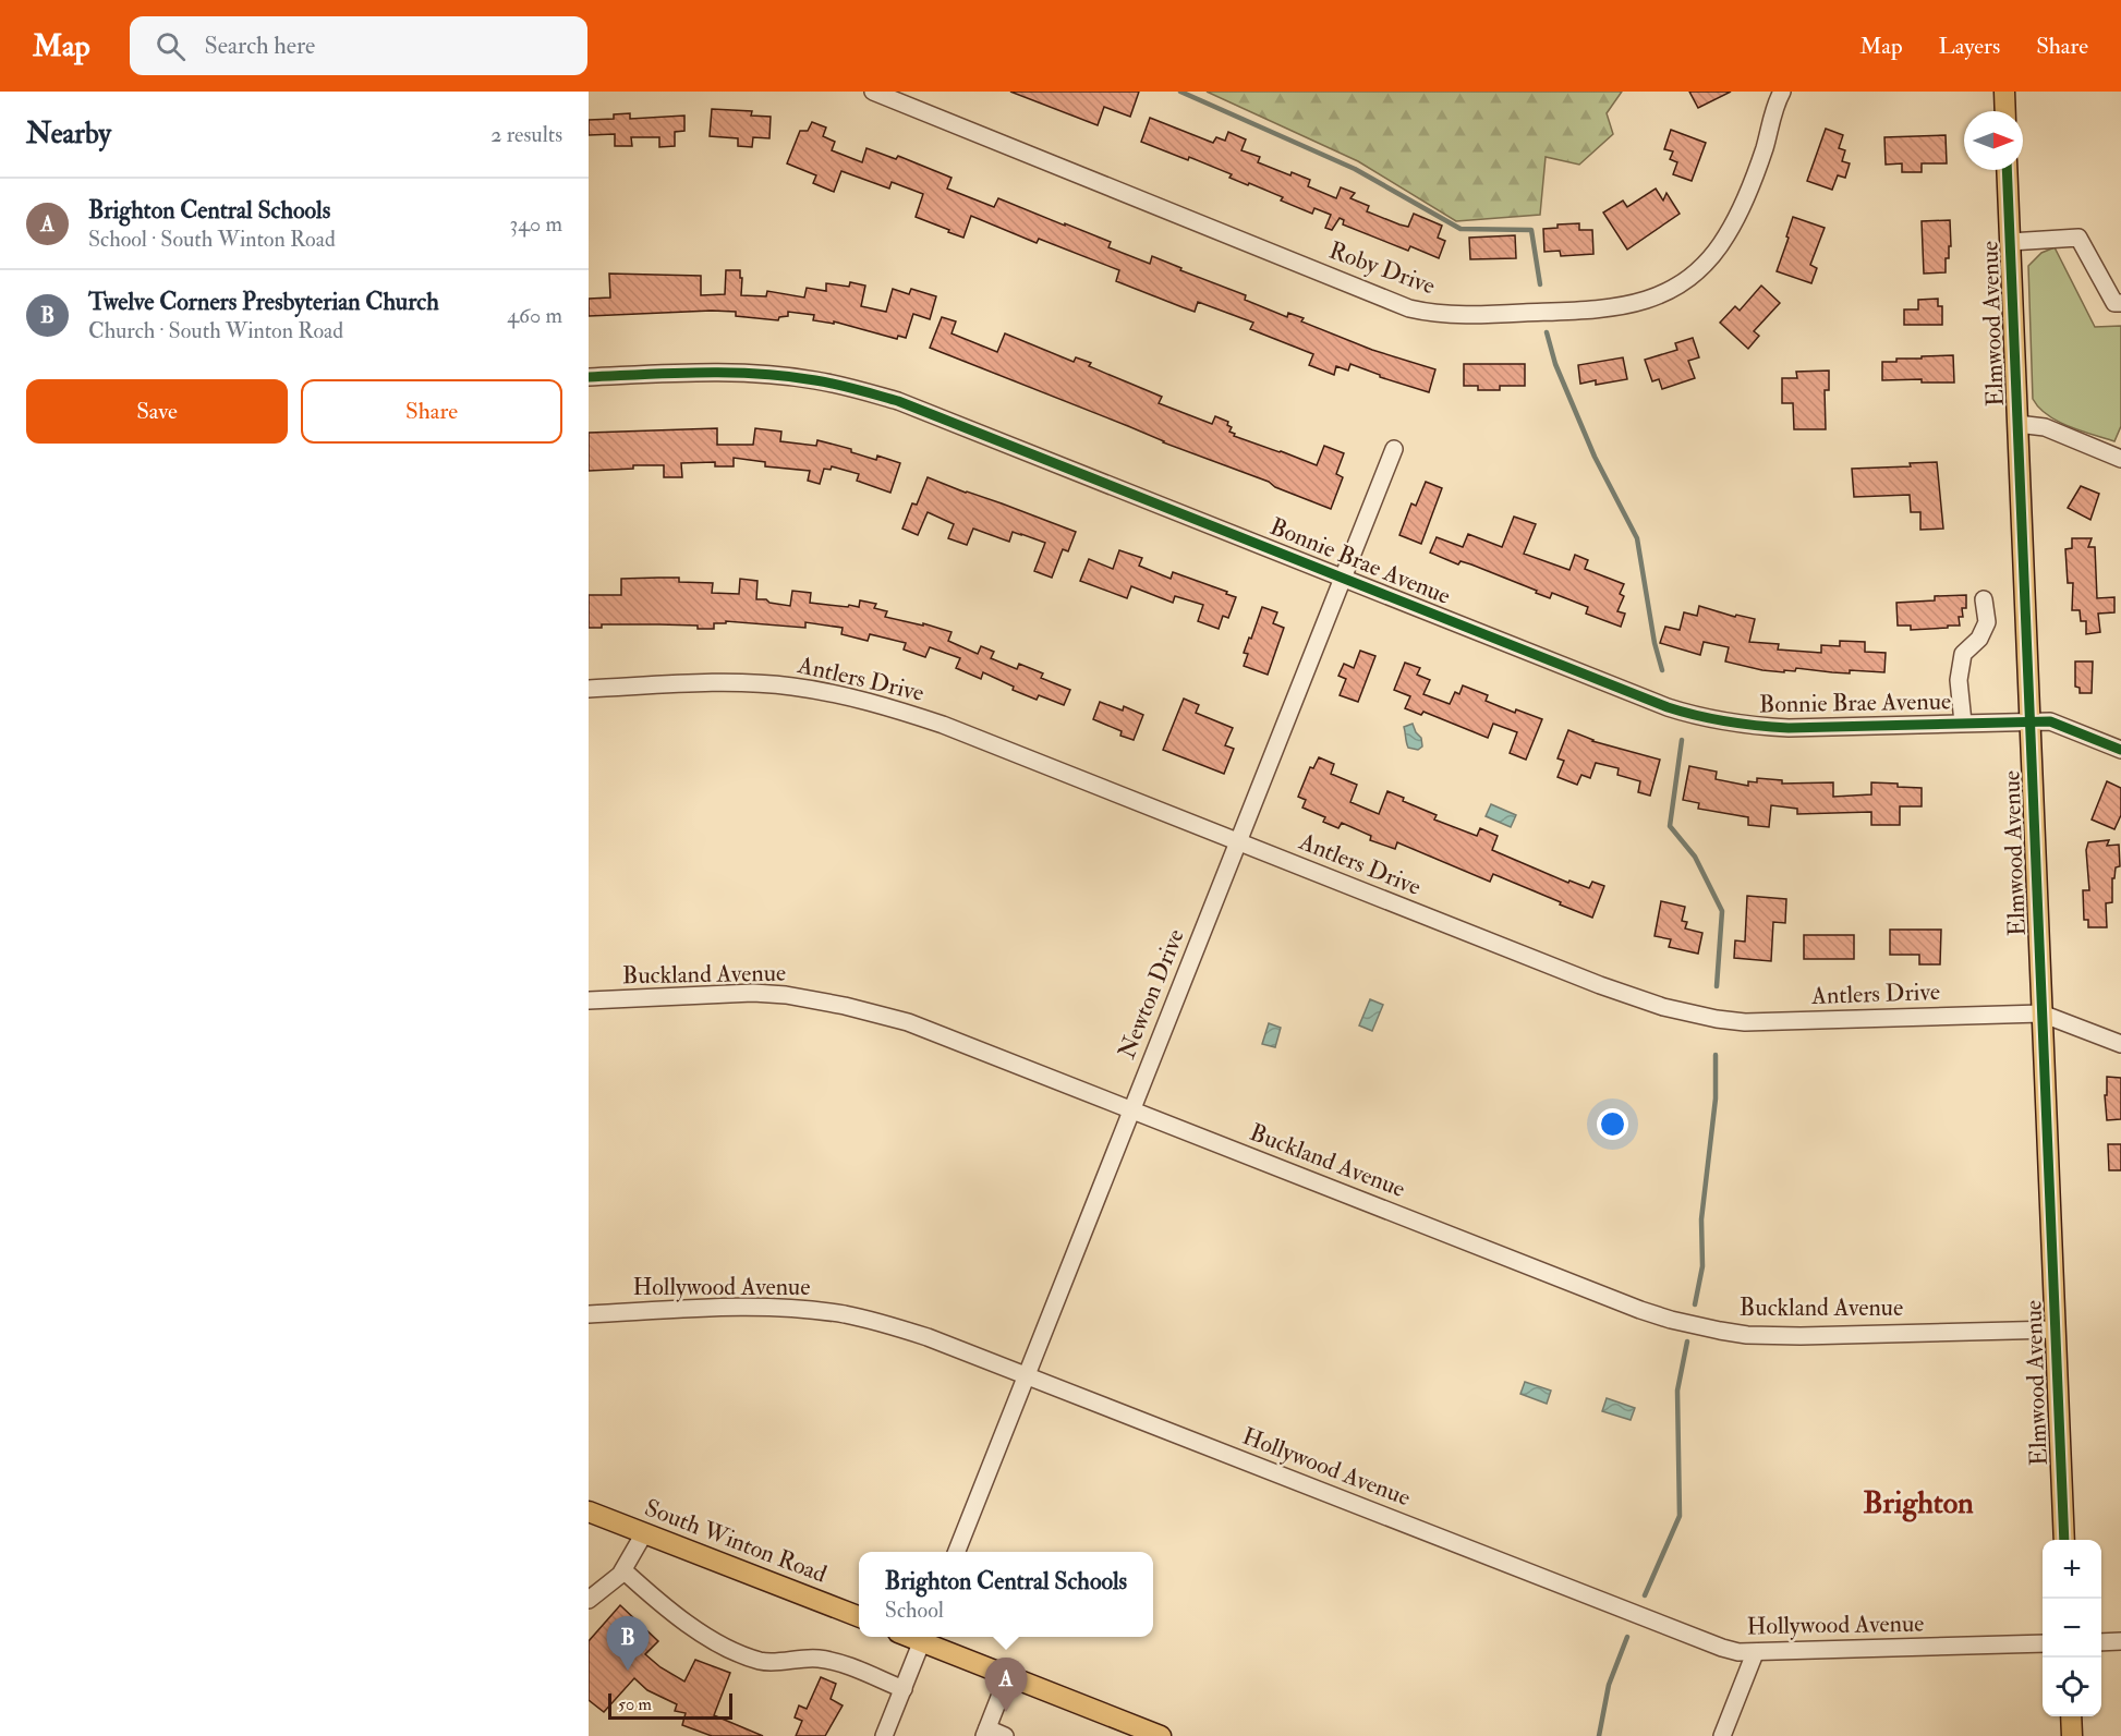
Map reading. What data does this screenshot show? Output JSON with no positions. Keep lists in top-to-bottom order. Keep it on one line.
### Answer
{"streets":{"main road":["Elmwood Avenue","South Winton Road"],"street":["Roby Drive","Bonnie Brae Avenue","Antlers Drive","Buckland Avenue","Newton Drive","Hollywood Avenue"]},"crossings":[["Elmwood Avenue","Bonnie Brae Avenue"],["Elmwood Avenue","Antlers Drive"],["Elmwood Avenue","Buckland Avenue"],["Bonnie Brae Avenue","Newton Drive"],["Antlers Drive","Newton Drive"],["Buckland Avenue","Newton Drive"],["Newton Drive","Hollywood Avenue"]],"districts":["Brighton"],"scale_bar":"50 m","north":"right","page":{"header":"Map","search":"Search here","nav":["Map","Layers","Share"],"heading":["Nearby","2 results"],"list":[{"mark":"A","name":"Brighton Central Schools","note":"School · South Winton Road","value":"340 m"},{"mark":"B","name":"Twelve Corners Presbyterian Church","note":"Church · South Winton Road","value":"460 m"}],"buttons":["Save","Share"],"map_buttons":["+","−"],"popup":["Brighton Central Schools","School"],"pins":["B","A"],"scale":"50 m"}}
